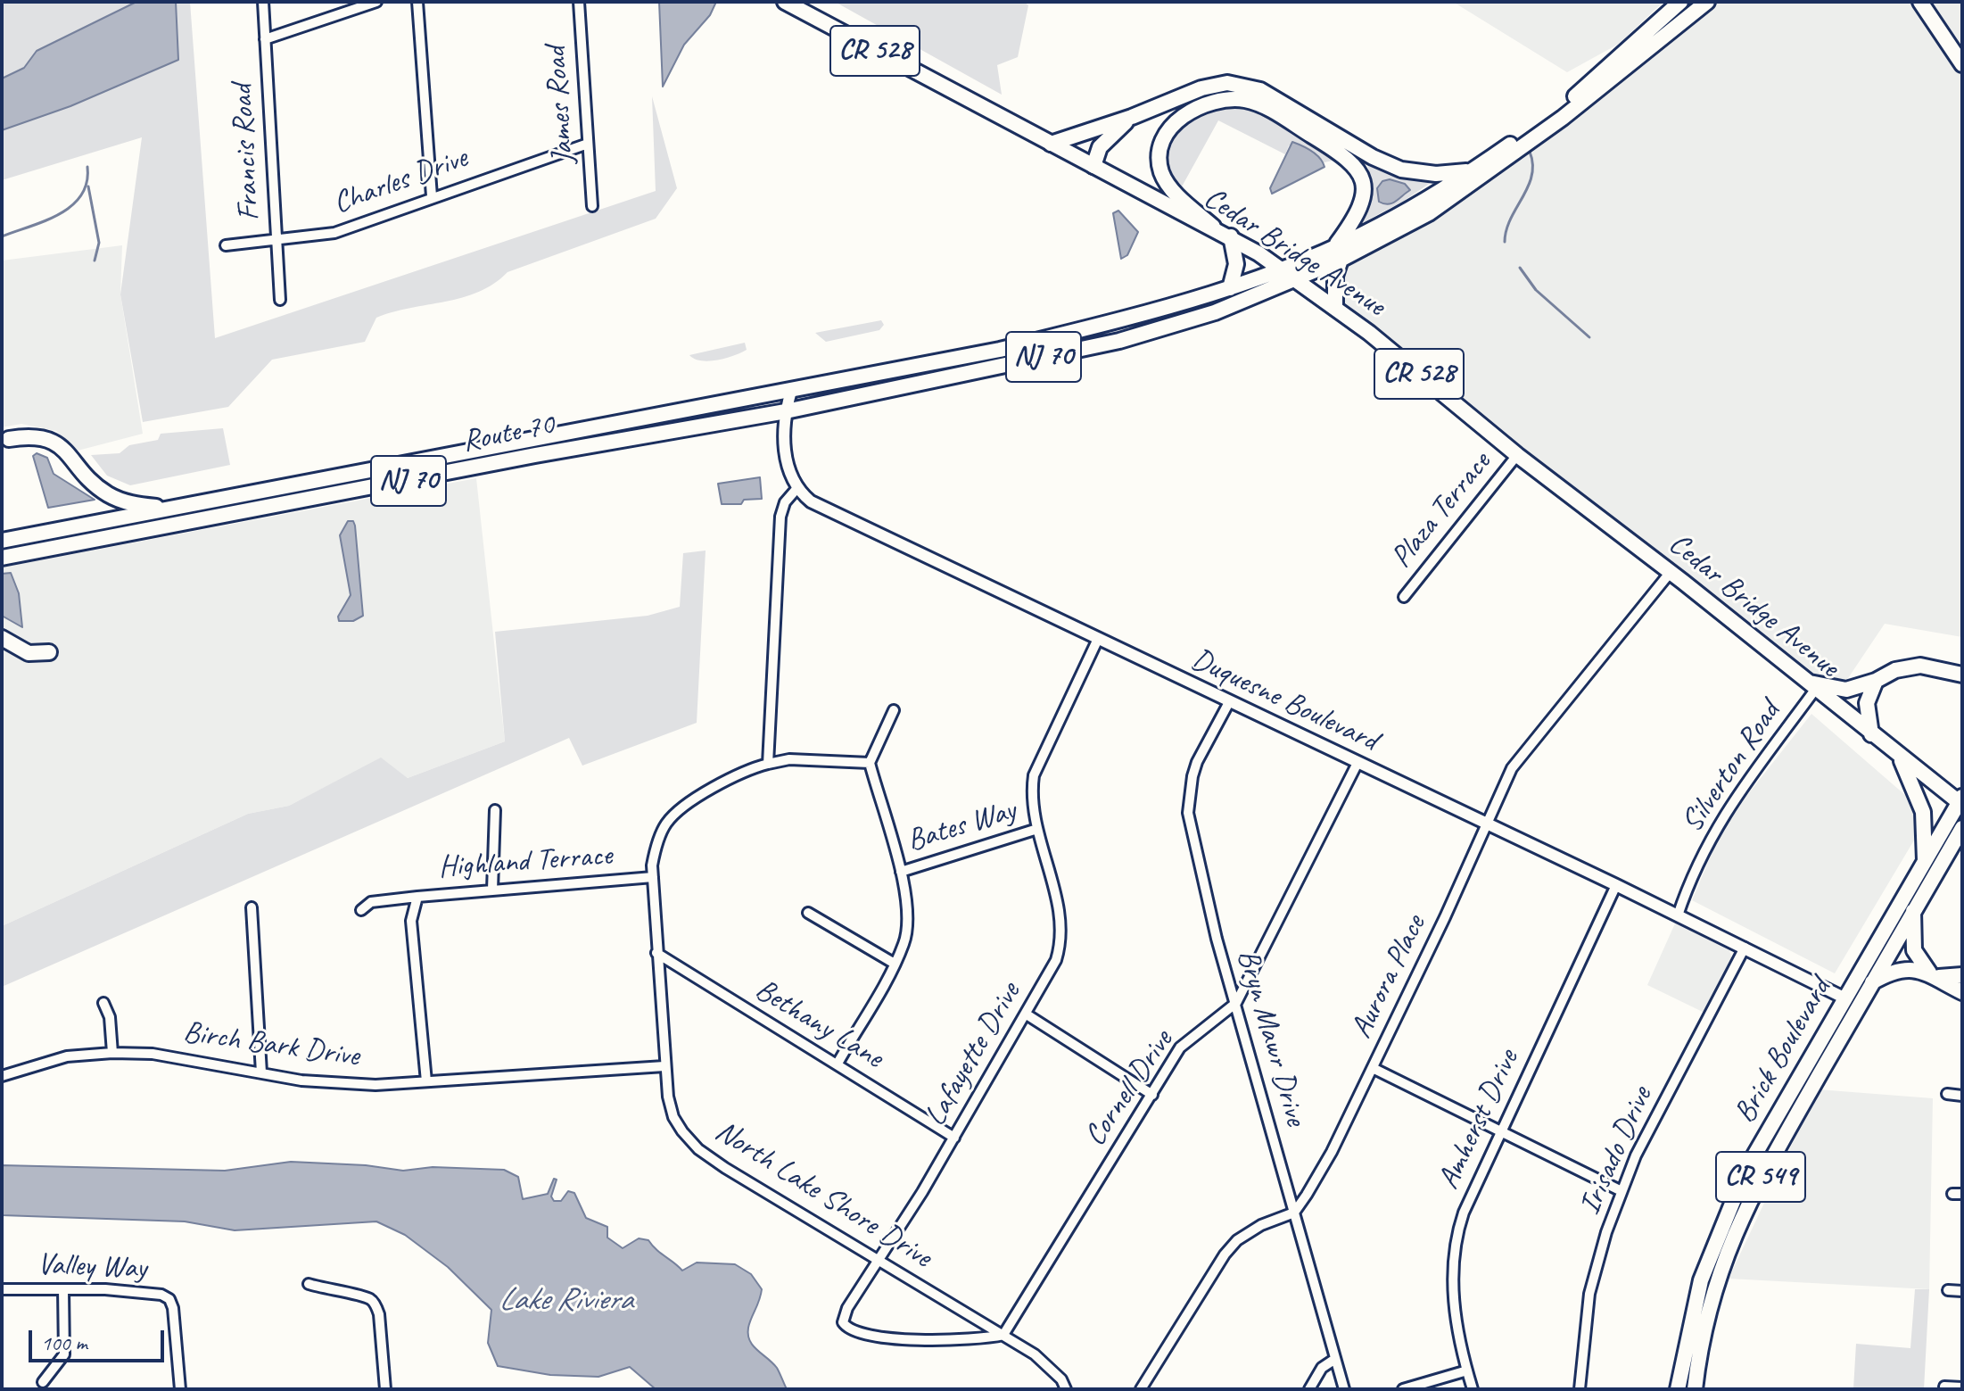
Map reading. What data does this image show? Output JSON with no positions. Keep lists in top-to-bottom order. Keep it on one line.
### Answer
{"streets":{"main road":["CR 528","Cedar Bridge Avenue","NJ 70","Route 70","Brick Boulevard","CR 549"],"street":["James Road","Francis Road","Charles Drive","Plaza Terrace","Duquesne Boulevard","Silverton Road","Bates Way","Highland Terrace","Aurora Place","Bethany Lane","Bryn Mawr Drive","Birch Bark Drive","Lafayette Drive","Cornell Drive","Amherst Drive","Irisado Drive","North Lake Shore Drive","Valley Way"]},"crossings":[["James Road","Charles Drive"],["Francis Road","Charles Drive"],["Cedar Bridge Avenue","NJ 70"],["Cedar Bridge Avenue","Plaza Terrace"],["Cedar Bridge Avenue","Silverton Road"],["Cedar Bridge Avenue","Aurora Place"],["Cedar Bridge Avenue","Brick Boulevard"],["NJ 70","Route 70"],["Duquesne Boulevard","Silverton Road"],["Duquesne Boulevard","Aurora Place"],["Duquesne Boulevard","Bryn Mawr Drive"],["Duquesne Boulevard","Brick Boulevard"],["Duquesne Boulevard","Lafayette Drive"],["Duquesne Boulevard","Cornell Drive"],["Duquesne Boulevard","Amherst Drive"],["Duquesne Boulevard","Irisado Drive"],["Bates Way","Lafayette Drive"],["Highland Terrace","Birch Bark Drive"],["Highland Terrace","North Lake Shore Drive"],["Aurora Place","Bryn Mawr Drive"],["Bethany Lane","Lafayette Drive"],["Bethany Lane","North Lake Shore Drive"],["Bryn Mawr Drive","Cornell Drive"],["Birch Bark Drive","North Lake Shore Drive"],["Lafayette Drive","Cornell Drive"],["Lafayette Drive","North Lake Shore Drive"],["Cornell Drive","North Lake Shore Drive"]],"water":["Lake Riviera"],"scale_bar":"100 m"}
